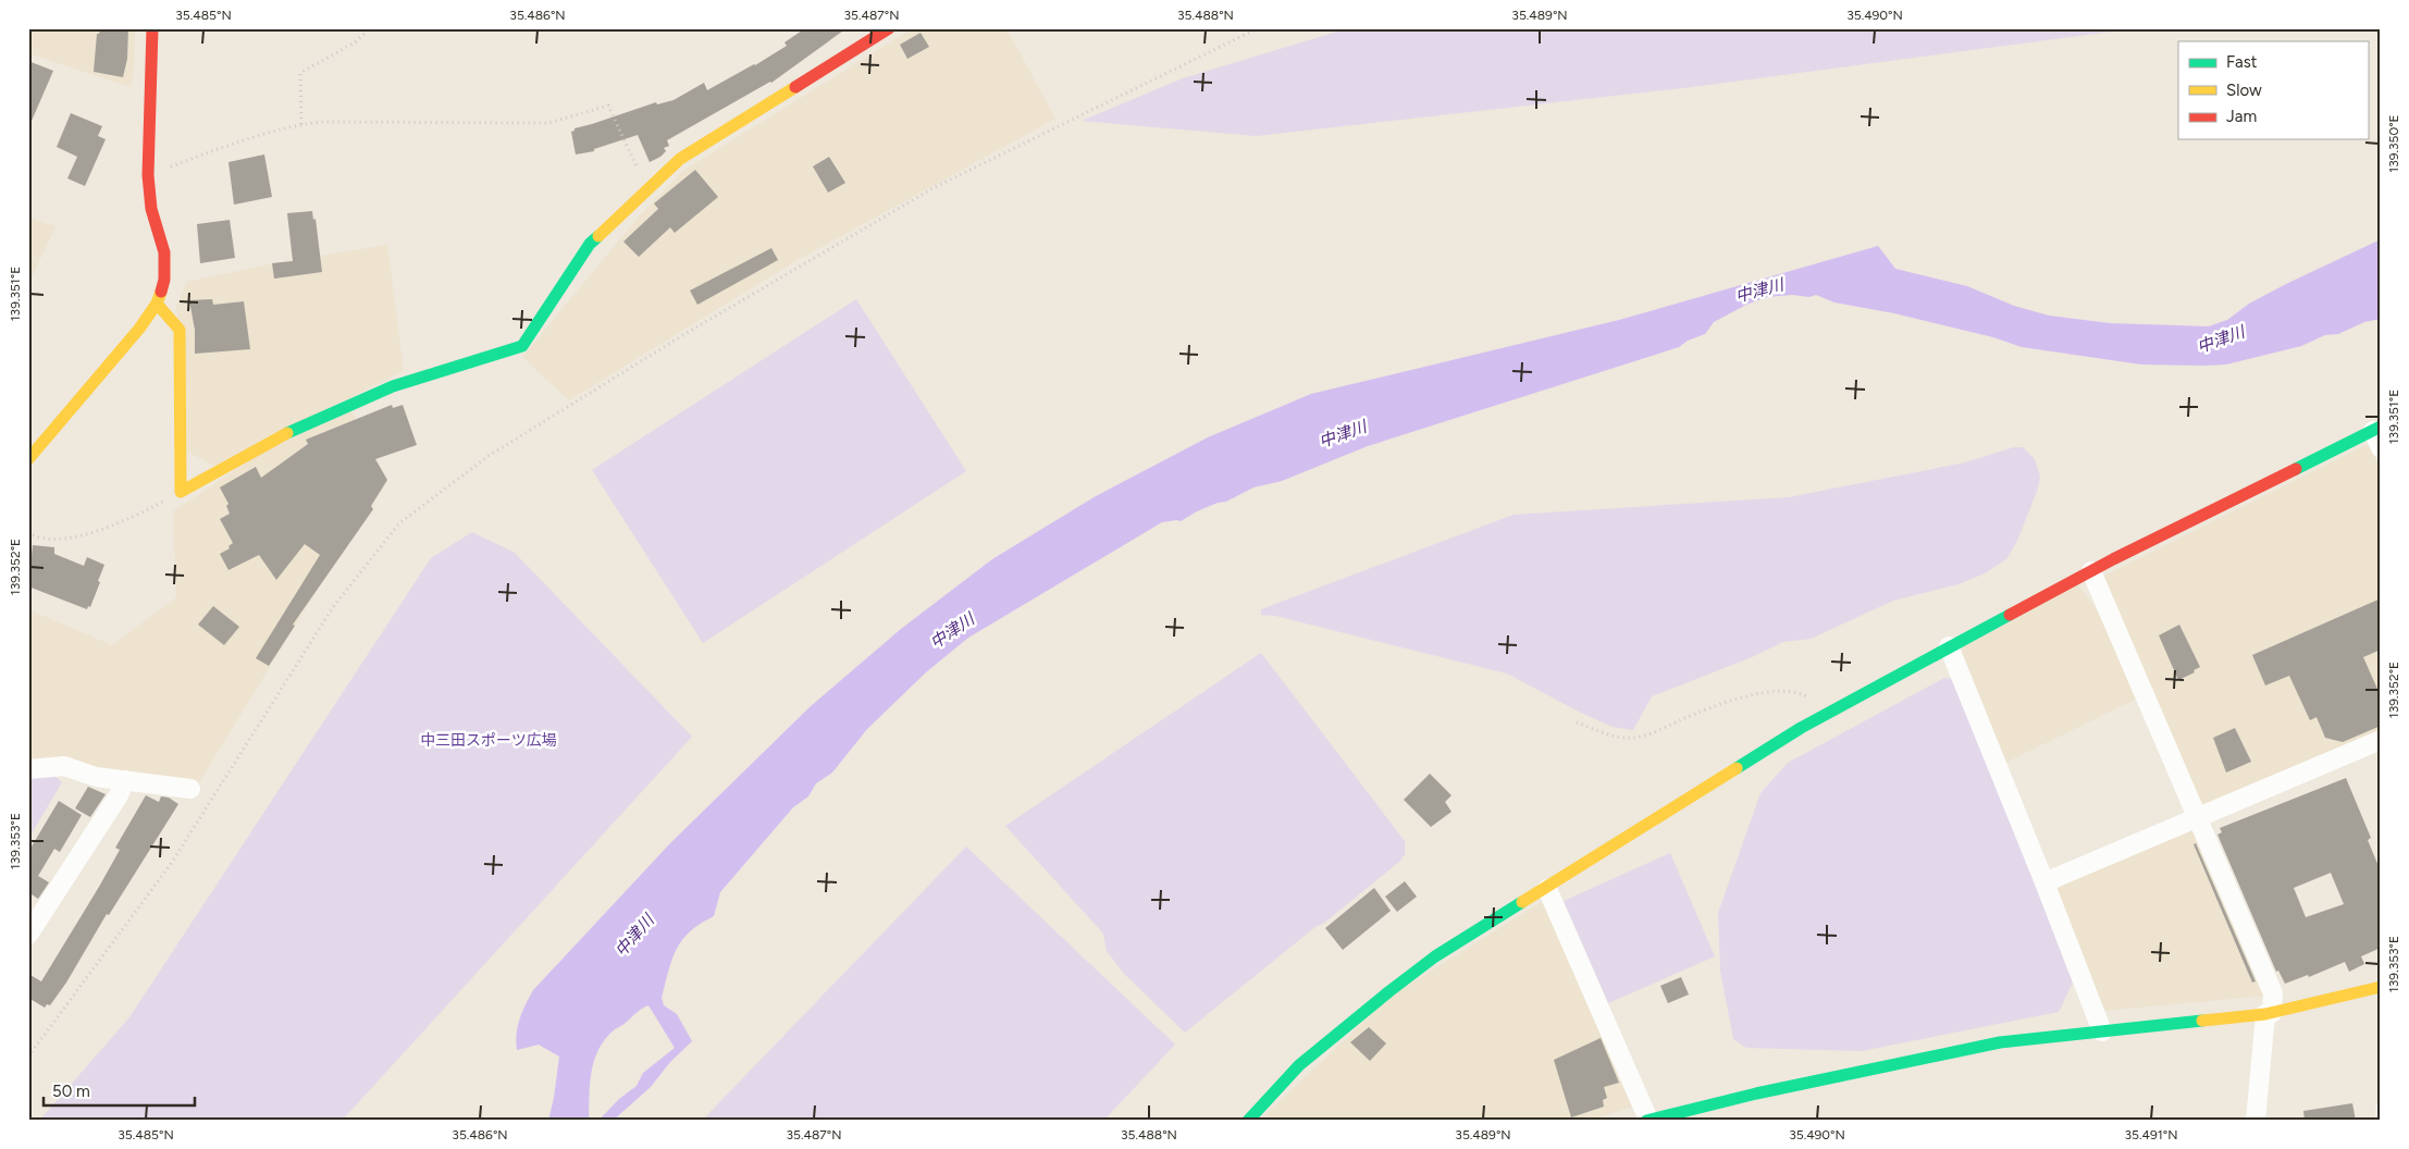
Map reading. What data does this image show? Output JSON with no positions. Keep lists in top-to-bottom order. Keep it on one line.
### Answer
{"water":["中津川"],"parks":["中三田スポーツ広場"],"legend":["Fast","Slow","Jam"],"scale_bar":"50 m","coordinates":["35.485°N","35.486°N","35.487°N","35.488°N","35.489°N","35.490°N","139.350°E","139.351°E","139.352°E","139.353°E","35.491°N"]}
